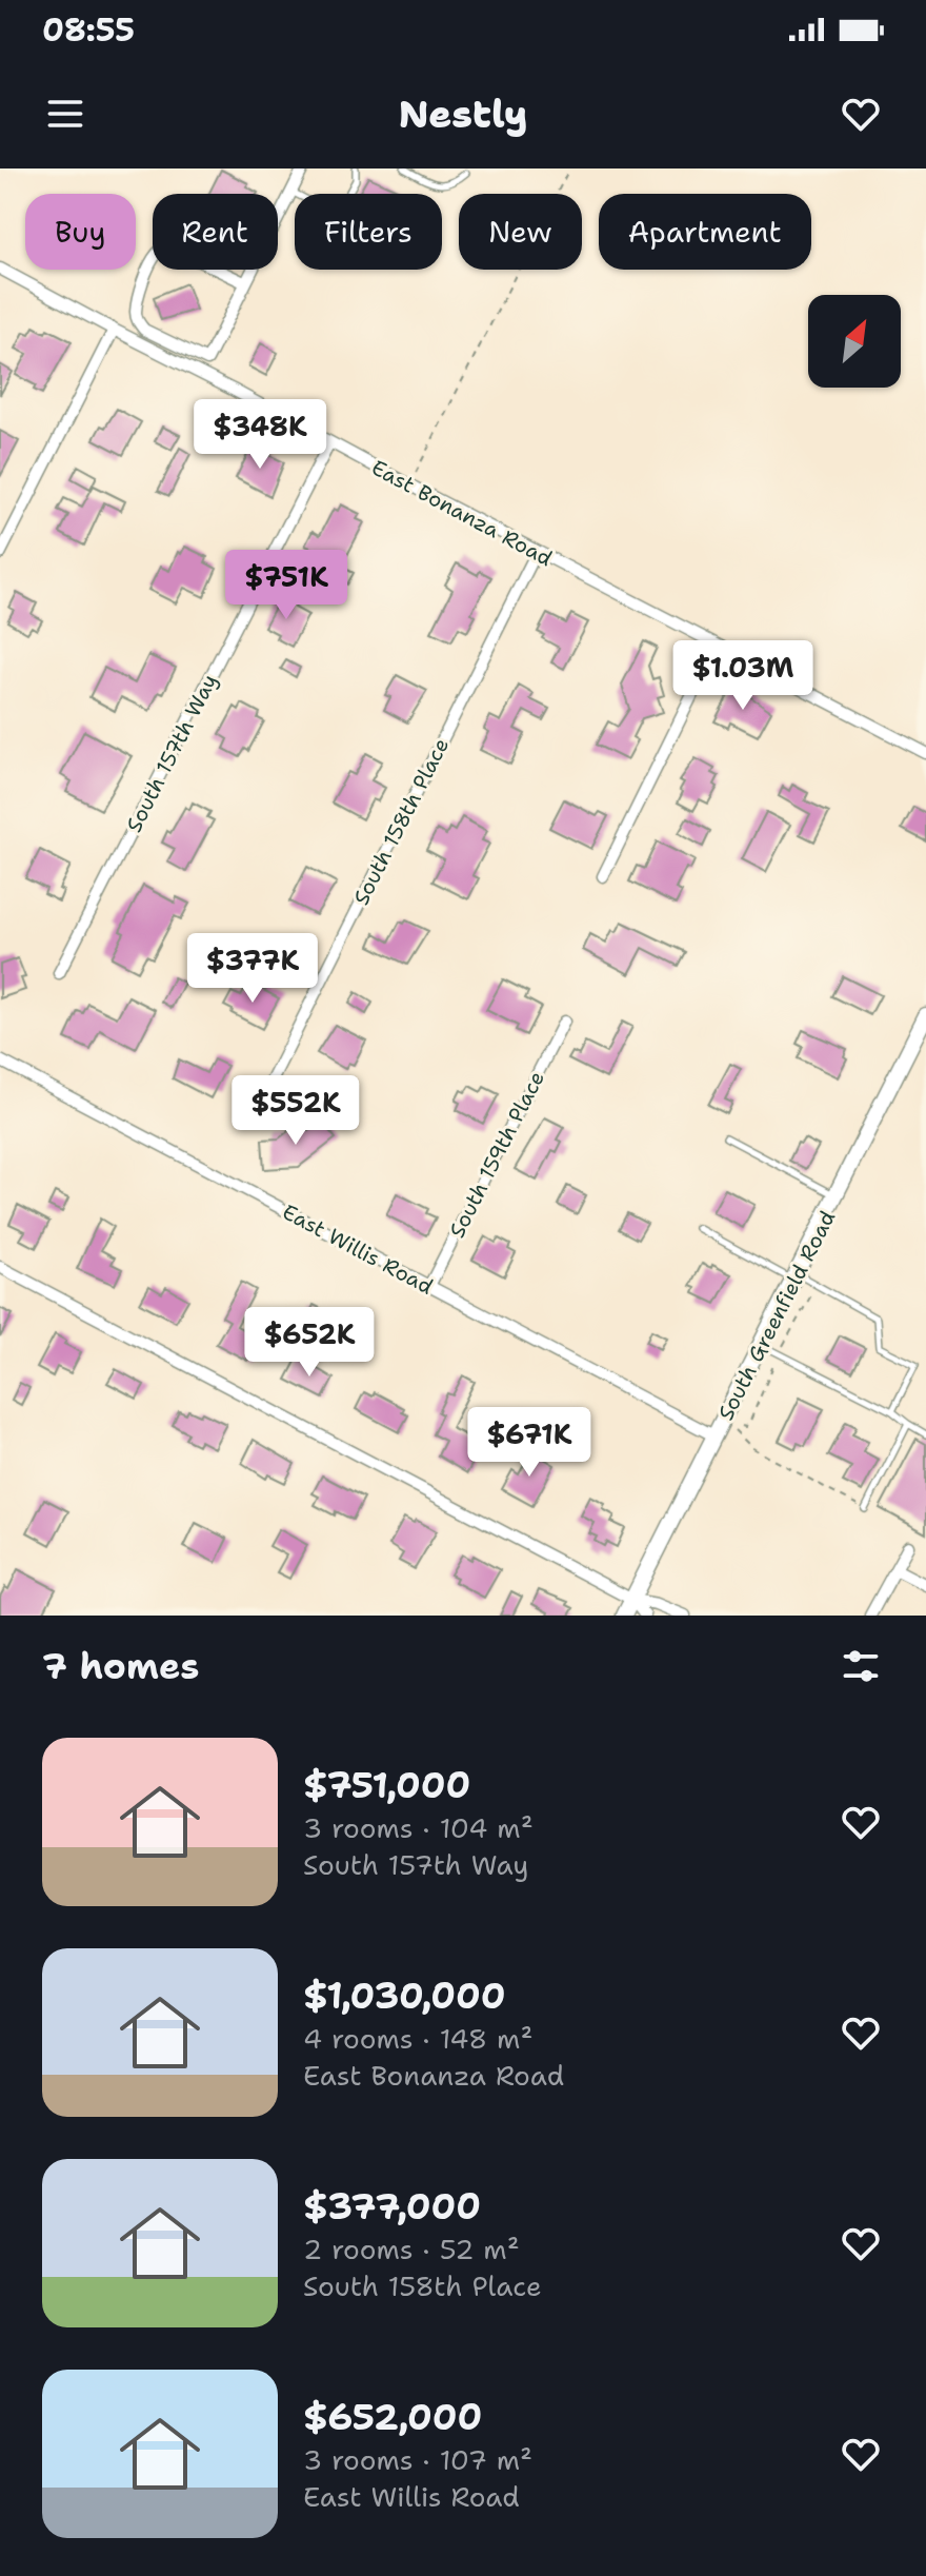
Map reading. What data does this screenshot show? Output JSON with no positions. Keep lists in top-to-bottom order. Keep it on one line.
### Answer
{"streets":{"main road":["South Greenfield Road"],"street":["East Bonanza Road","South 157th Way","South 158th Place","South 159th Place","East Willis Road"]},"crossings":[["East Bonanza Road","South 157th Way"],["East Bonanza Road","South 158th Place"],["South 159th Place","East Willis Road"],["East Willis Road","South Greenfield Road"]],"north":"top right","page":{"status":"08:55","header":"Nestly","chip":["Buy","Rent","Filters","New","Apartment"],"price":["$348K","$751K","$1.03M","$377K","$552K","$652K","$671K"],"heading":"7 homes","list":[{"name":"$751,000","note":"3 rooms · 104 m² · South 157th Way"},{"name":"$1,030,000","note":"4 rooms · 148 m² · East Bonanza Road"},{"name":"$377,000","note":"2 rooms · 52 m² · South 158th Place"},{"name":"$652,000","note":"3 rooms · 107 m² · East Willis Road"}]}}
